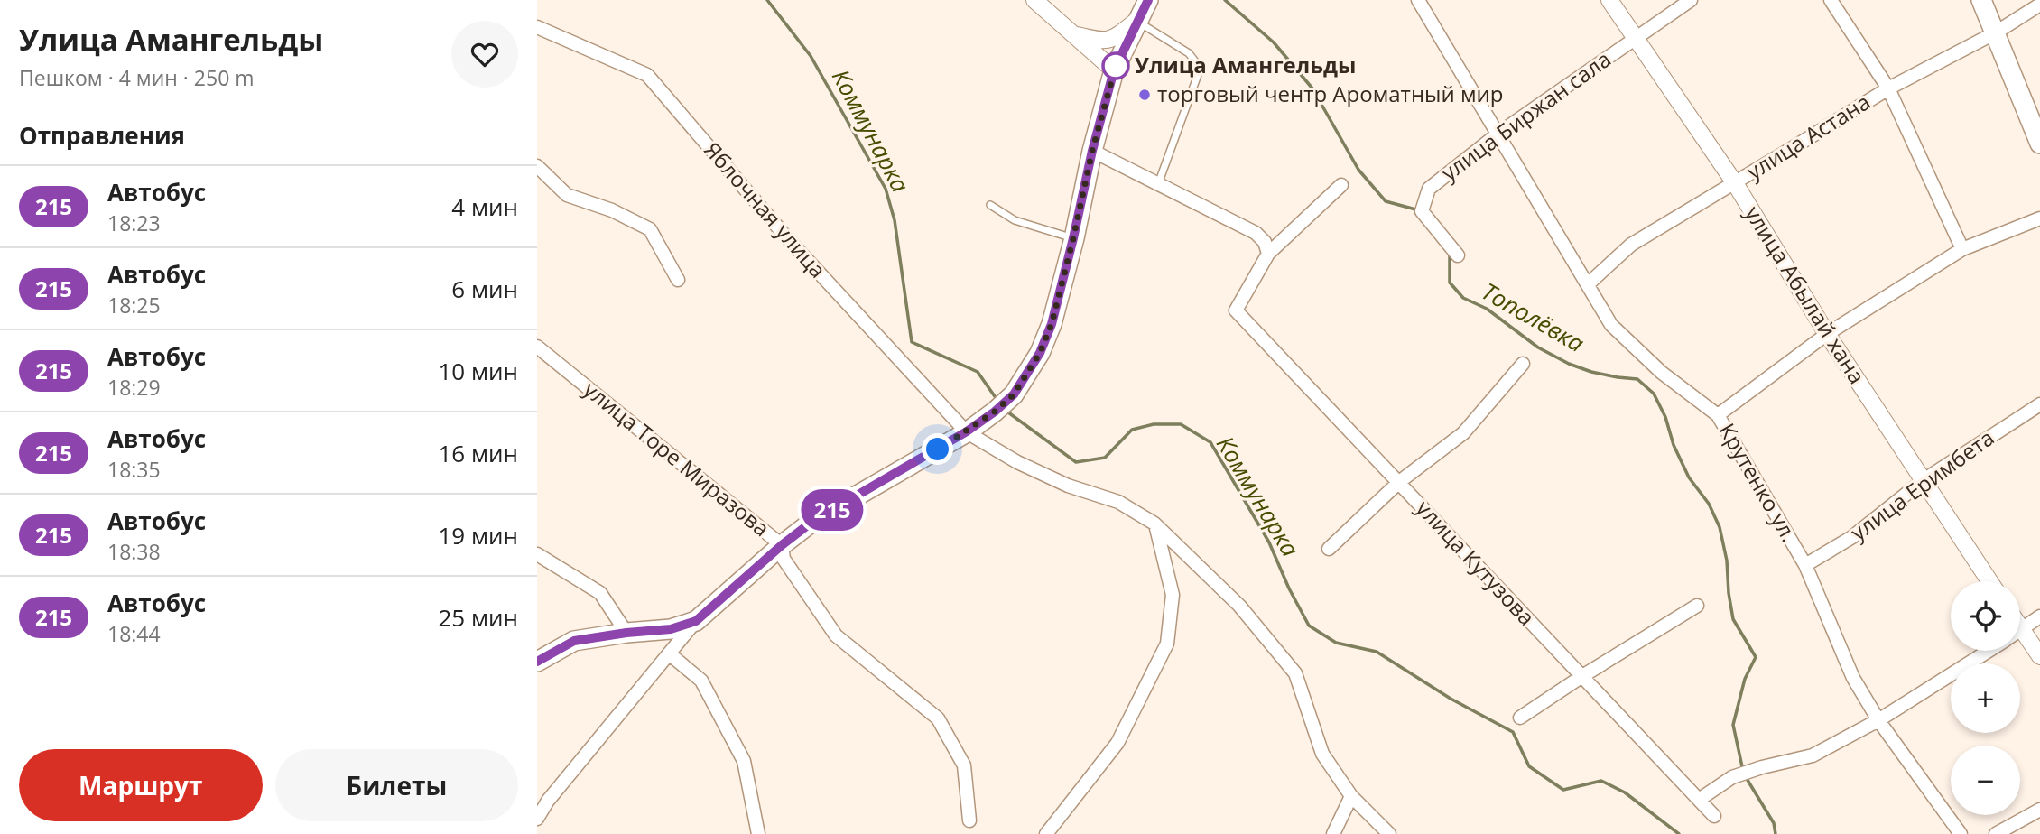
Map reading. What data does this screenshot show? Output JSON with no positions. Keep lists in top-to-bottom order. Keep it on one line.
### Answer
{"streets":{"street":["улица Биржан сала","улица Астана","Яблочная улица","улица Абылай хана","улица Торе Миразова","Крутенко ул.","улица Еримбета","улица Кутузова"]},"crossings":[["улица Биржан сала","улица Абылай хана"],["улица Биржан сала","Крутенко ул."],["улица Астана","улица Абылай хана"],["улица Астана","Крутенко ул."],["улица Абылай хана","улица Еримбета"],["Крутенко ул.","улица Еримбета"]],"water":["Коммунарка","Тополёвка"],"places":["Улица Амангельды","торговый чентр Ароматный мир"],"lines":["bus line 215"],"page":{"heading":[["Улица Амангельды","Пешком · 4 мин · 250 m"],"Отправления"],"on_map":"215","list":[{"mark":"215","name":"Автобус","note":"18:23","value":"4 мин"},{"mark":"215","name":"Автобус","note":"18:25","value":"6 мин"},{"mark":"215","name":"Автобус","note":"18:29","value":"10 мин"},{"mark":"215","name":"Автобус","note":"18:35","value":"16 мин"},{"mark":"215","name":"Автобус","note":"18:38","value":"19 мин"},{"mark":"215","name":"Автобус","note":"18:44","value":"25 мин"}],"map_buttons":["+","−"],"buttons":["Маршрут","Билеты"]}}
